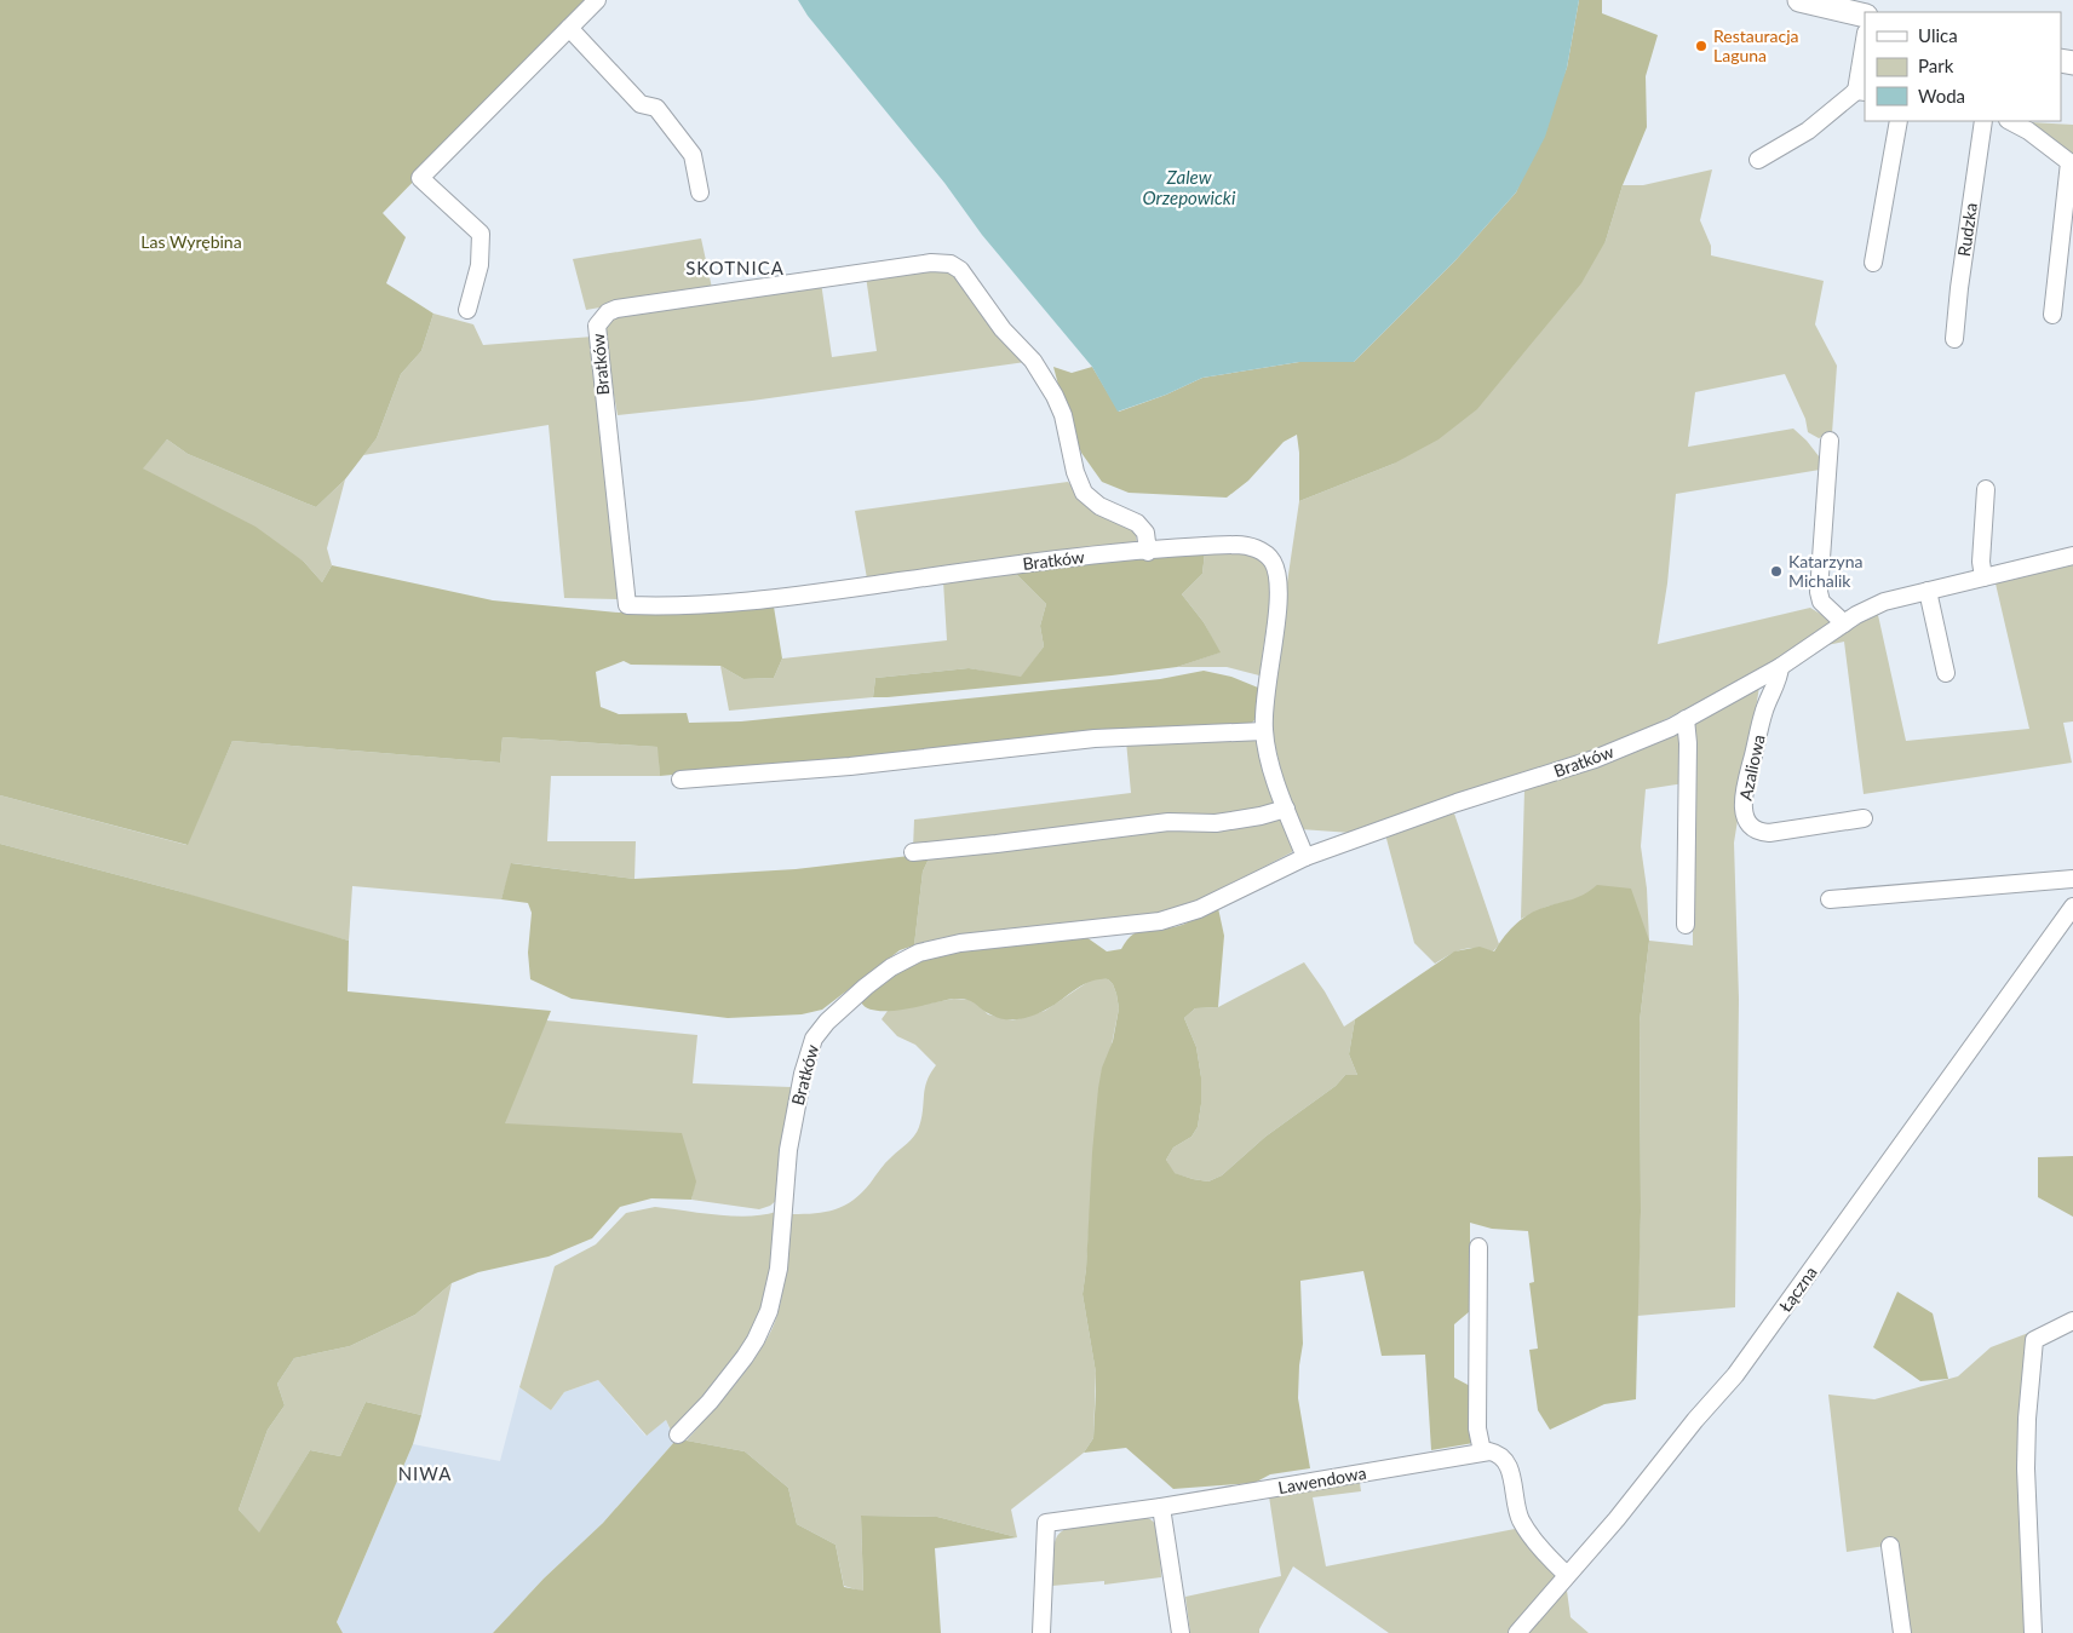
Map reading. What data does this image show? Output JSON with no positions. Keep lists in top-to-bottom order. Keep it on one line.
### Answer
{"streets":{"street":["Rudzka","Bratków","Azaliowa","Łączna","Lawendowa"]},"crossings":[["Bratków","Azaliowa"]],"districts":["SKOTNICA","NIWA"],"water":["Zalew Orzepowicki"],"parks":["Las Wyrębina"],"places":["Restauracja Laguna","Katarzyna Michalik"],"legend":["Ulica","Park","Woda"]}
